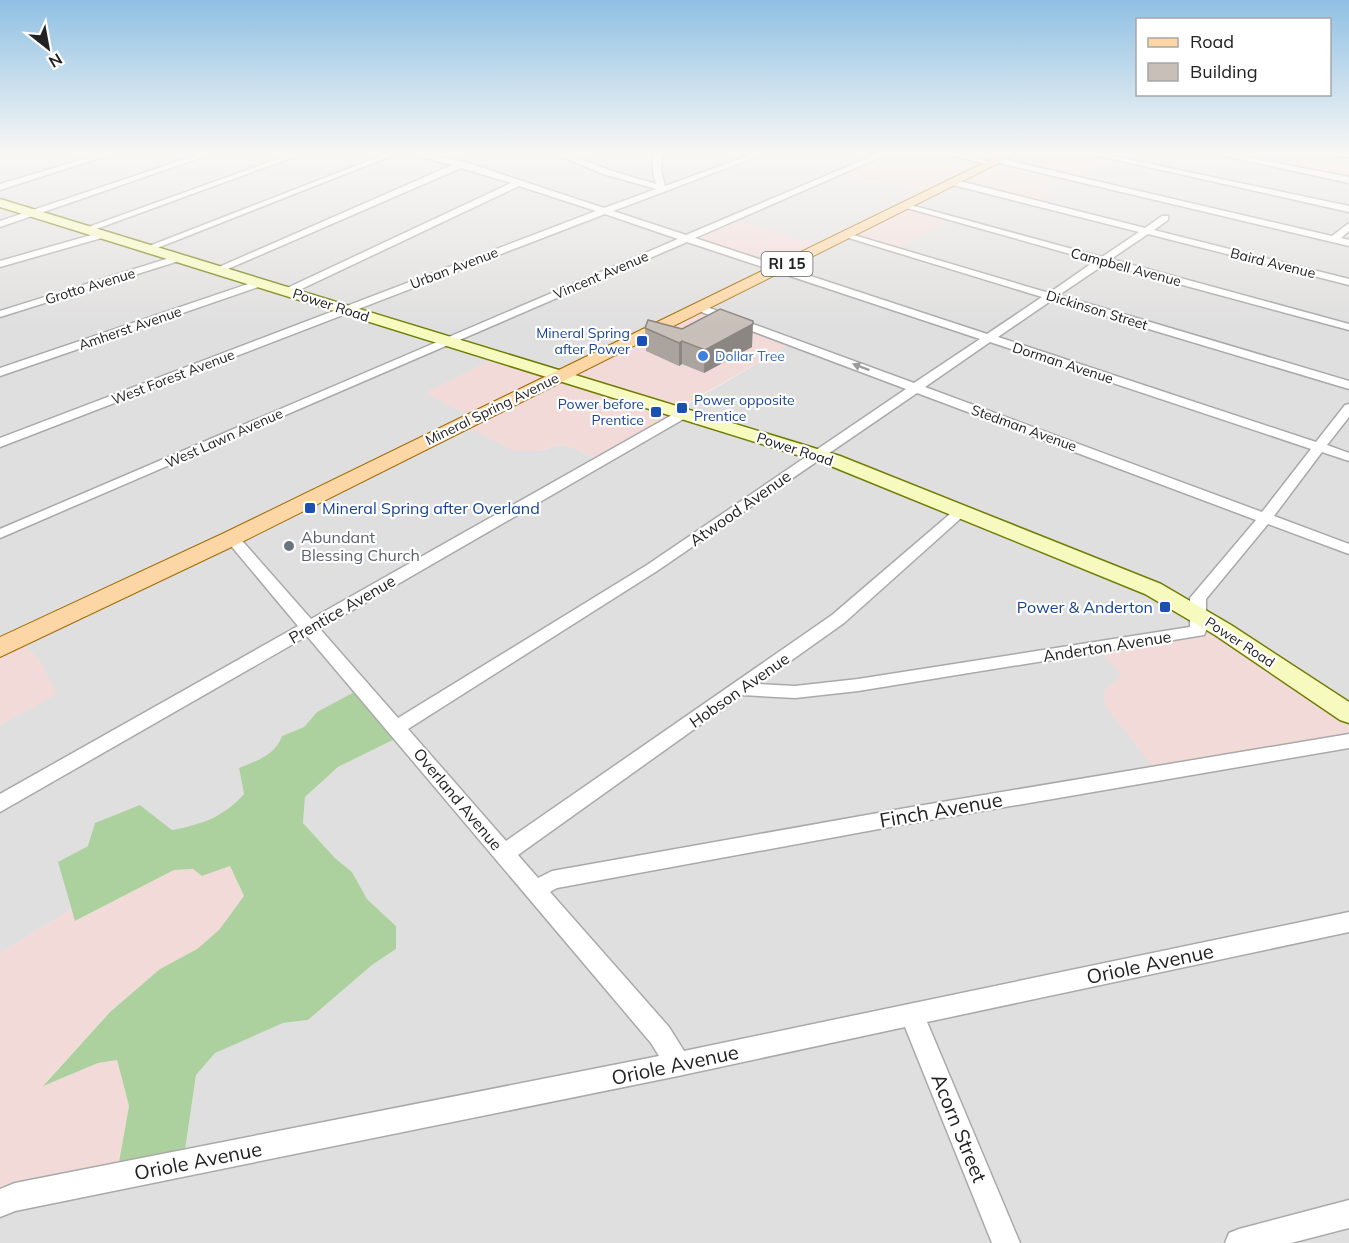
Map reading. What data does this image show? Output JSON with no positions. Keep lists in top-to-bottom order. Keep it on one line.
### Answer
{"streets":{"main road":["RI 15","Power Road","Mineral Spring Avenue"],"street":["Baird Avenue","Campbell Avenue","Urban Avenue","Vincent Avenue","Grotto Avenue","Dickinson Street","Amherst Avenue","Dorman Avenue","West Forest Avenue","Stedman Avenue","West Lawn Avenue","Atwood Avenue","Prentice Avenue","Anderton Avenue","Hobson Avenue","Overland Avenue","Finch Avenue","Oriole Avenue","Acorn Street"]},"crossings":[["Baird Avenue","Atwood Avenue"],["Campbell Avenue","Atwood Avenue"],["Urban Avenue","Power Road"],["Urban Avenue","Dorman Avenue"],["Urban Avenue","West Forest Avenue"],["Vincent Avenue","Power Road"],["Vincent Avenue","Dorman Avenue"],["Vincent Avenue","West Lawn Avenue"],["Grotto Avenue","Power Road"],["Power Road","Amherst Avenue"],["Power Road","West Forest Avenue"],["Power Road","Mineral Spring Avenue"],["Power Road","West Lawn Avenue"],["Power Road","Atwood Avenue"],["Power Road","Prentice Avenue"],["Power Road","Anderton Avenue"],["Power Road","Hobson Avenue"],["Dickinson Street","Mineral Spring Avenue"],["Dickinson Street","Atwood Avenue"],["Dorman Avenue","Mineral Spring Avenue"],["Dorman Avenue","Atwood Avenue"],["Dorman Avenue","Anderton Avenue"],["Mineral Spring Avenue","Stedman Avenue"],["Mineral Spring Avenue","Overland Avenue"],["Stedman Avenue","Atwood Avenue"],["Stedman Avenue","Anderton Avenue"],["Atwood Avenue","Overland Avenue"],["Prentice Avenue","Overland Avenue"],["Anderton Avenue","Hobson Avenue"],["Hobson Avenue","Overland Avenue"],["Overland Avenue","Finch Avenue"],["Overland Avenue","Oriole Avenue"],["Oriole Avenue","Acorn Street"]],"places":{"transit":["Mineral Spring after Power","Power opposite Prentice","Power before Prentice","Mineral Spring after Overland","Power & Anderton"],"other":["Dollar Tree","Abundant Blessing Church"]},"legend":["Road","Building"],"north":"bottom right"}
